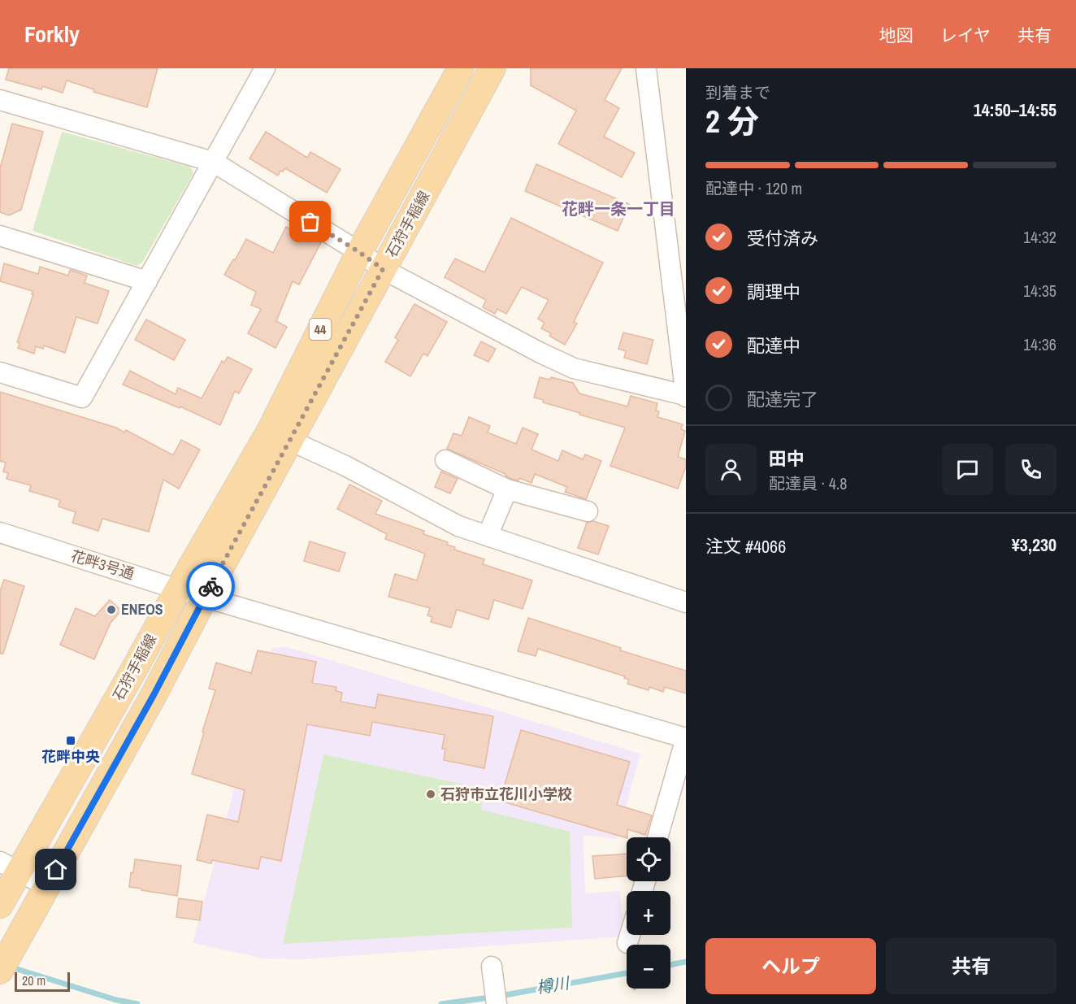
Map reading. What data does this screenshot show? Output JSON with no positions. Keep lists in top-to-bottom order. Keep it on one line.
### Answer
{"streets":{"main road":["石狩手稲線","44"],"street":["花畔3号通"]},"crossings":[["石狩手稲線","花畔3号通"]],"districts":["花畔一条一丁目"],"water":["樽川"],"places":{"other":["ENEOS","石狩市立花川小学校"],"transit":["花畔中央"]},"scale_bar":"20 m","page":{"header":"Forkly","nav":["地図","レイヤ","共有"],"heading":["2 分","到着まで","14:50–14:55"],"panel":["田中","配達員 · 4.8","注文 #4066","¥3,230"],"bar":"配達中 · 120 m","list":[["受付済み","14:32"],["調理中","14:35"],["配達中","14:36"],"配達完了"],"map_buttons":["+","−"],"buttons":["ヘルプ","共有"],"scale":"20 m"}}
